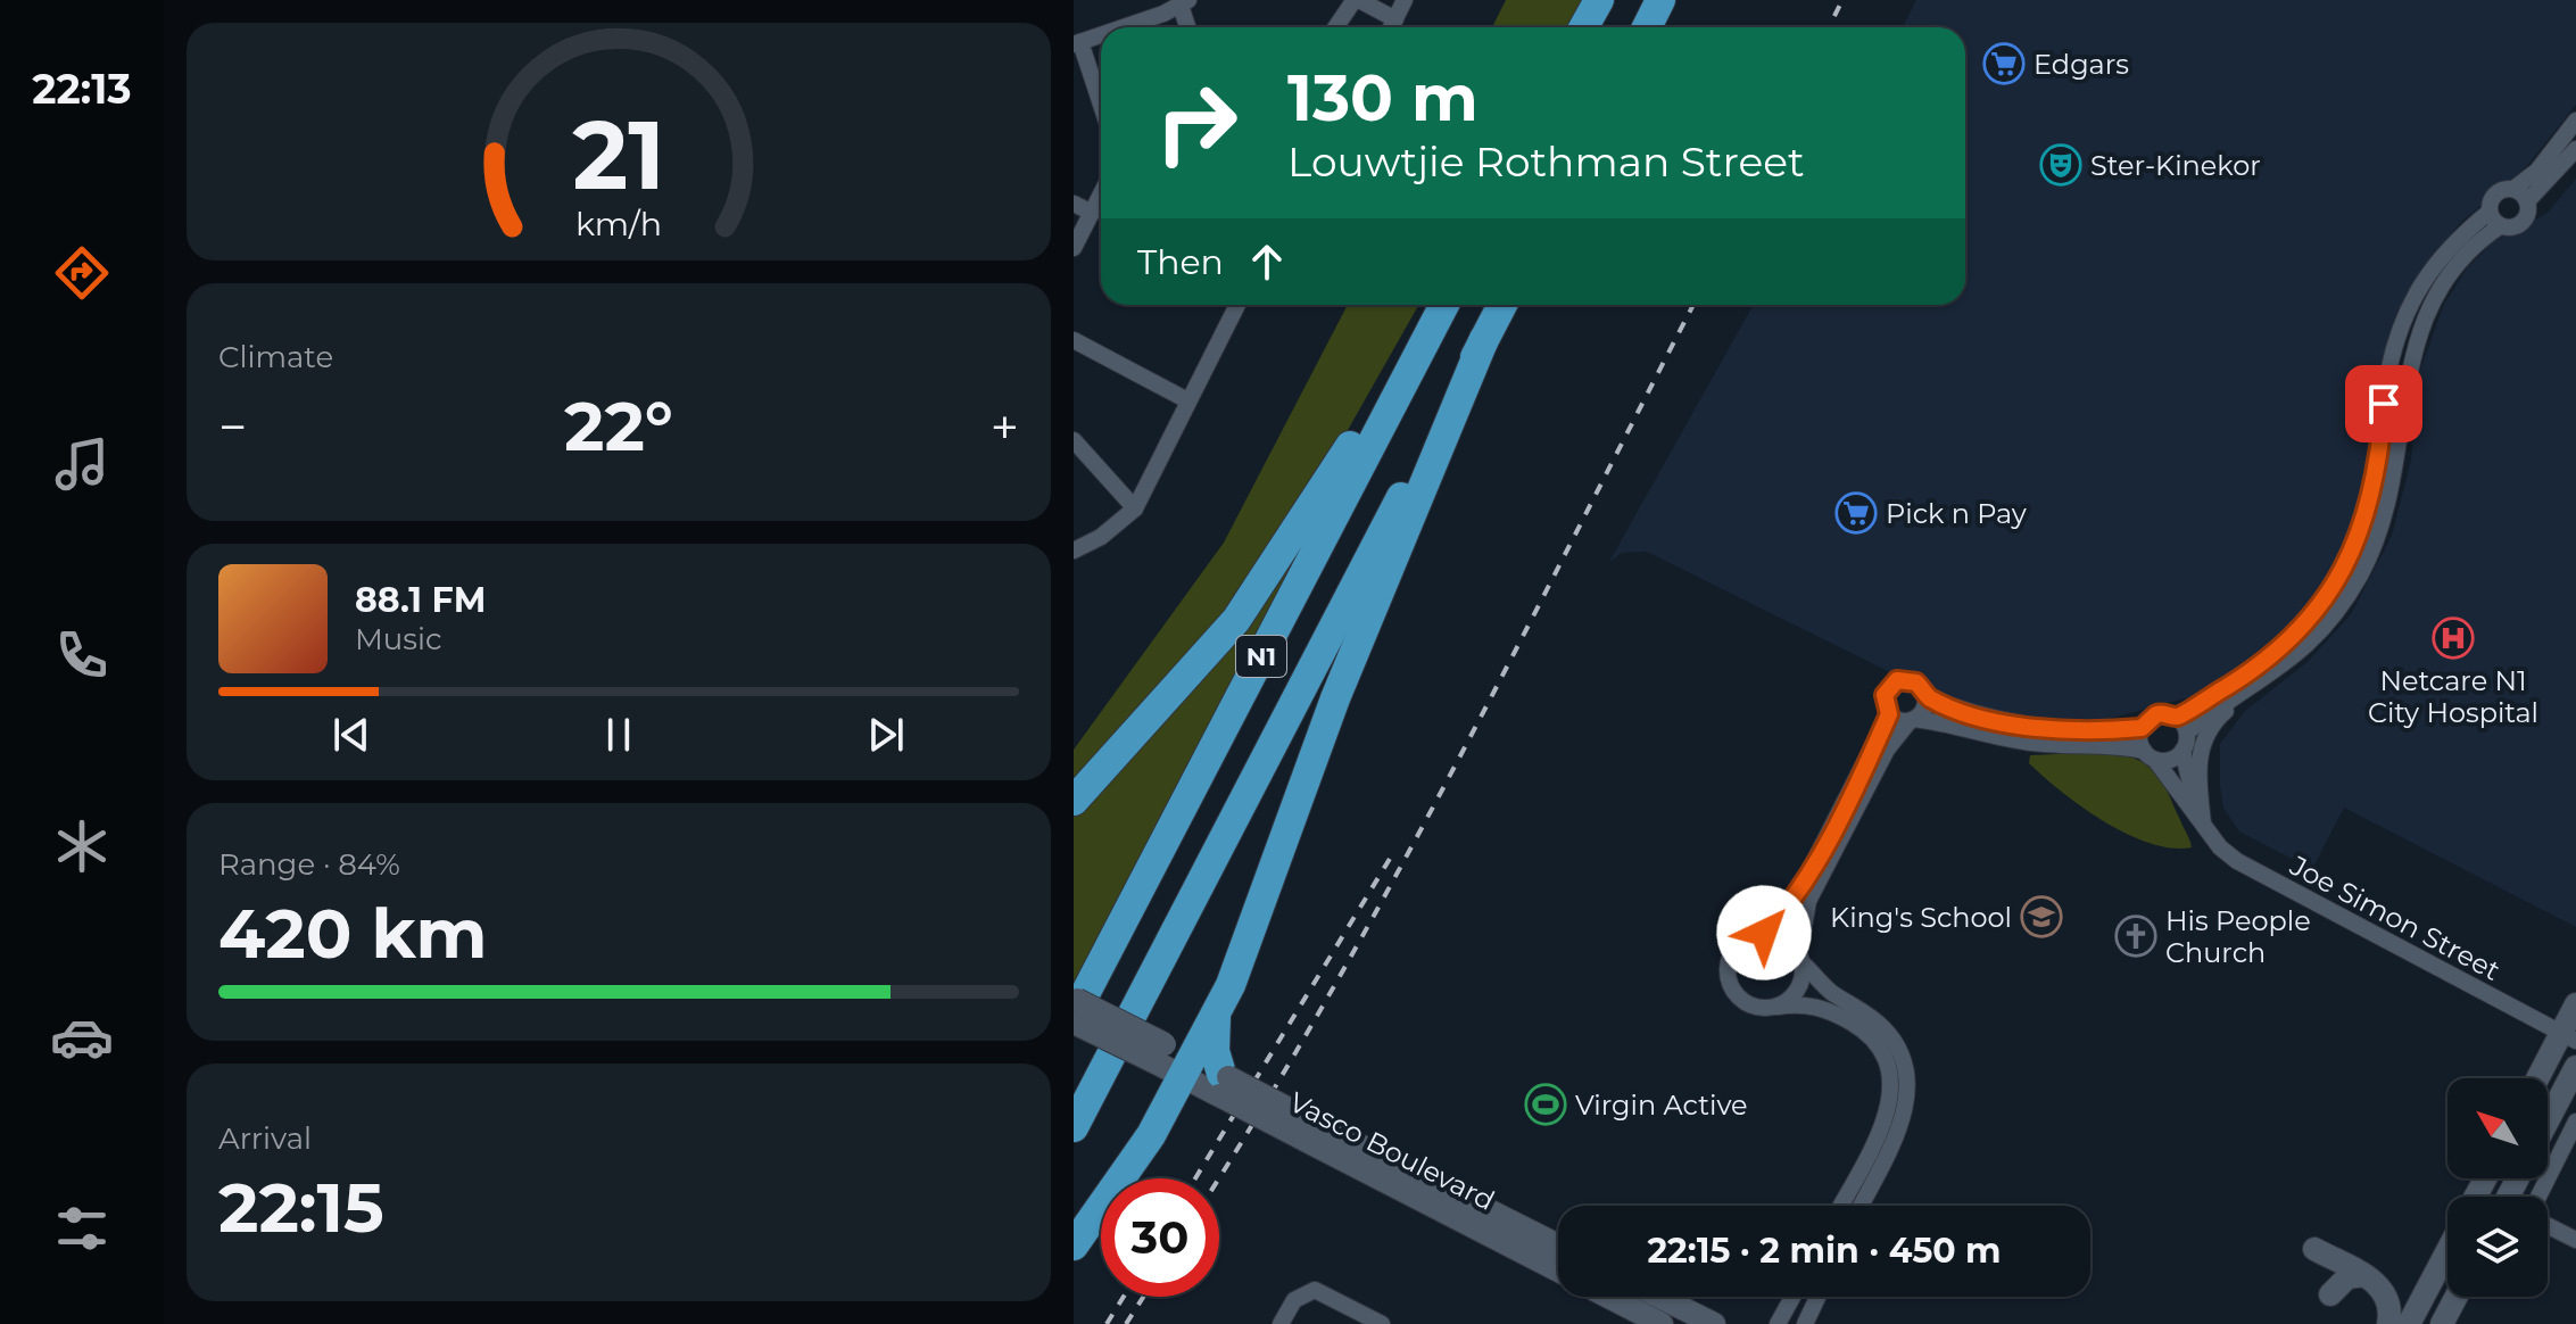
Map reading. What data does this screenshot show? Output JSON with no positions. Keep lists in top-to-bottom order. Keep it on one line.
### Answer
{"streets":{"highway":["N1"],"main road":["Vasco Boulevard"],"street":["Joe Simon Street"]},"places":{"supermarket":["Edgars","Pick n Pay"],"theatre":["Ster-Kinekor"],"hospital":["Netcare N1 City Hospital"],"school or university":["King's School"],"church":["His People Church"],"sports":["Virgin Active"]},"north":"top left","page":{"tabs":"22:13","turn":["130 m","Louwtjie Rothman Street"],"then":"Then","tile":["Climate",["Range · 84%","420 km"],["Arrival","22:15"]],"heat":["−","22°","+"],"song":["88.1 FM","Music"],"limit":"30","trip":"22:15 · 2 min · 450 m","gauge":["21","km/h"]}}
